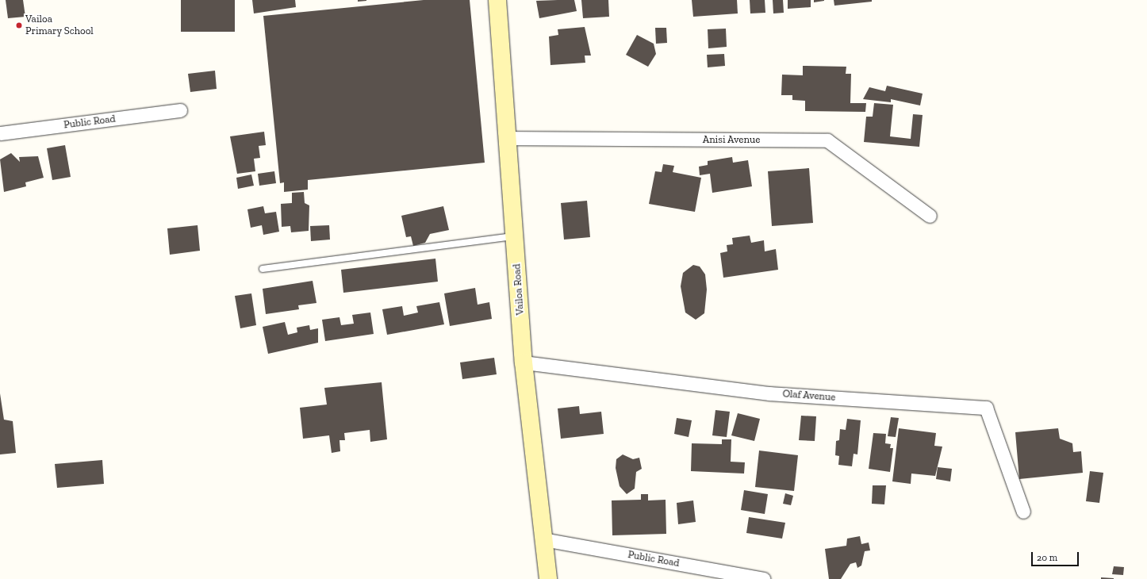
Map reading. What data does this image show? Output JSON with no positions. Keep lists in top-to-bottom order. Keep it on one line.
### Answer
{"streets":{"main road":["Vailoa Road"],"street":["Public Road","Anisi Avenue","Olaf Avenue"]},"crossings":[["Public Road","Vailoa Road"],["Anisi Avenue","Vailoa Road"],["Vailoa Road","Olaf Avenue"]],"places":["Vailoa Primary School"],"scale_bar":"20 m"}
